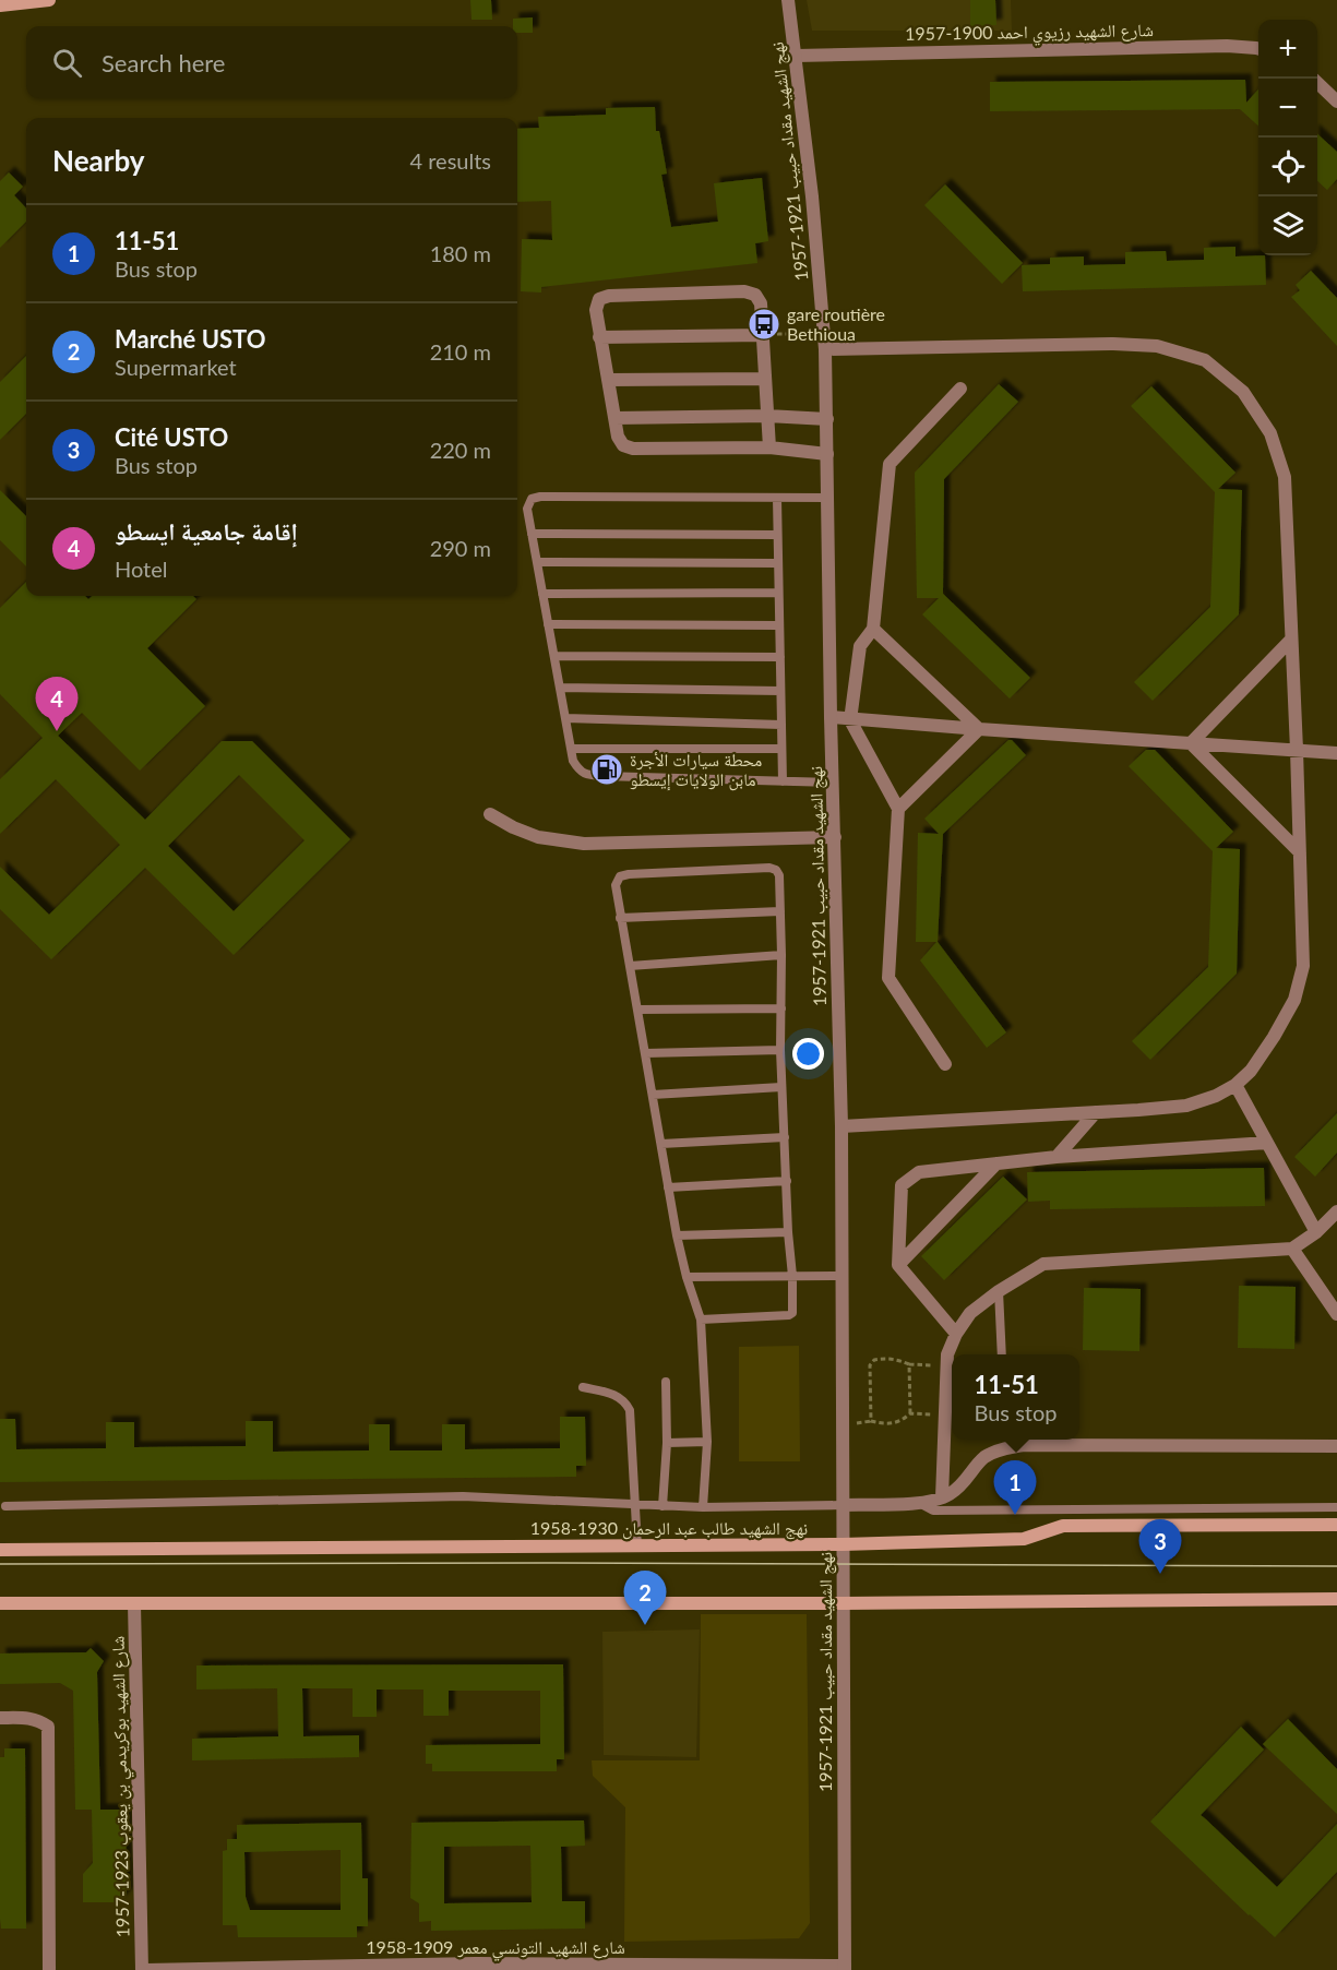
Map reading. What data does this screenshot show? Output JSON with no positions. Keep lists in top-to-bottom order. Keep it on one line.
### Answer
{"streets":{"main road":["نهج الشهيد طالب عبد الرحمان 1930-1958"],"street":["شارع الشهيد رزيوي احمد 1900-1957","نهج الشهيد مقداد حبيب 1921-1957","شارع الشهيد بوكريدمي بن يعقوب 1923-1957","شارع الشهيد التونسي معمر 1909-1958"]},"crossings":[["شارع الشهيد رزيوي احمد 1900-1957","نهج الشهيد مقداد حبيب 1921-1957"],["نهج الشهيد مقداد حبيب 1921-1957","نهج الشهيد طالب عبد الرحمان 1930-1958"],["نهج الشهيد مقداد حبيب 1921-1957","شارع الشهيد التونسي معمر 1909-1958"],["شارع الشهيد بوكريدمي بن يعقوب 1923-1957","شارع الشهيد التونسي معمر 1909-1958"]],"places":{"bus stop":["gare routière Bethioua"],"fuel station":["محطة سيارات الأجرة مابن الولايات إيسطو"]},"page":{"map_buttons":["+","−"],"search":"Search here","heading":["Nearby","4 results"],"list":[{"mark":"1","name":"11-51","note":"Bus stop","value":"180 m"},{"mark":"2","name":"Marché USTO","note":"Supermarket","value":"210 m"},{"mark":"3","name":"Cité USTO","note":"Bus stop","value":"220 m"},{"mark":"4","name":"إقامة جامعية ايسطو","note":"Hotel","value":"290 m"}],"pins":["4","1","3","2"],"popup":["11-51","Bus stop"]}}
